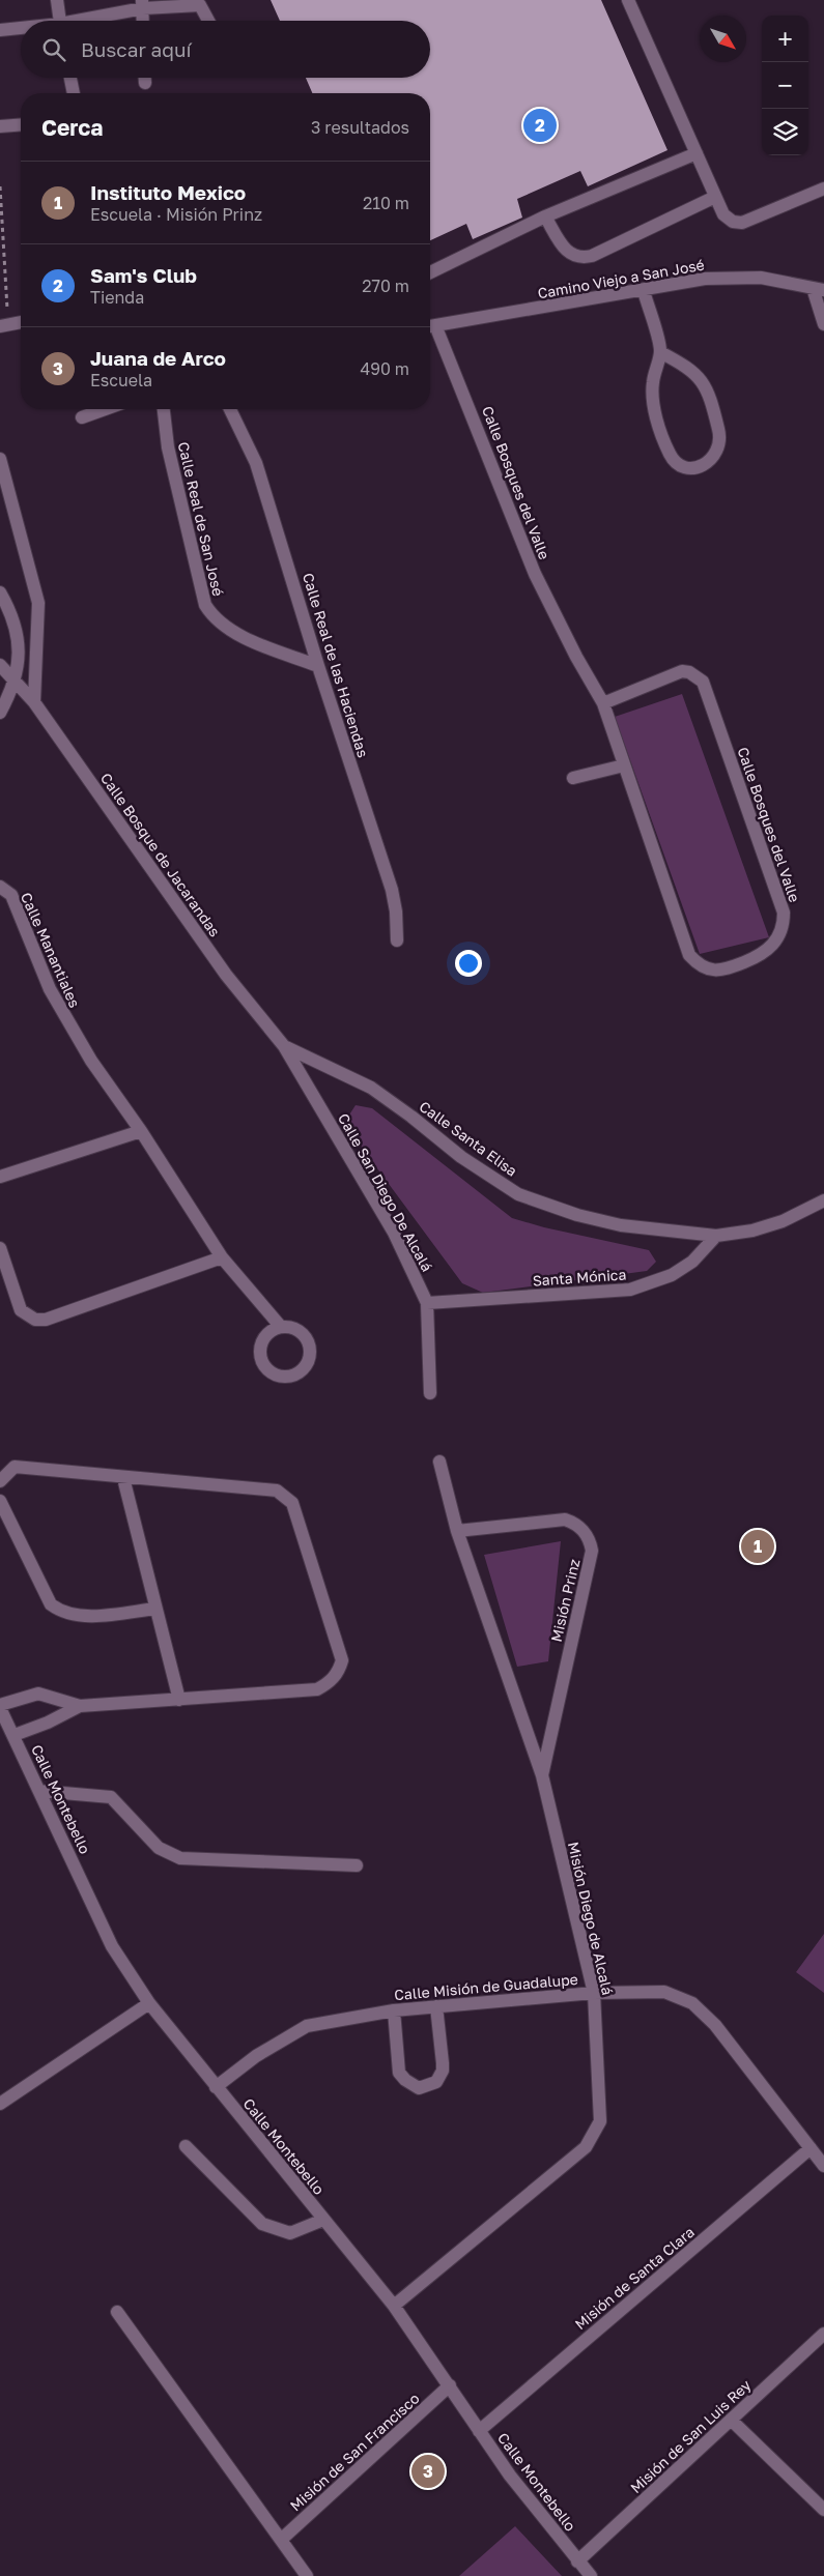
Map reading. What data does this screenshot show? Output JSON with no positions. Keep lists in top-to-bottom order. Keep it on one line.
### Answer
{"streets":{"street":["Camino Viejo a San José","Calle Bosques del Valle","Calle Real de San José","Calle Real de las Haciendas","Calle Bosque de Jacarandas","Calle Manantiales","Calle Santa Elisa","Calle San Diego De Alcalá","Santa Mónica","Misión Prinz","Calle Montebello","Misión Diego de Alcalá","Calle Misión de Guadalupe","Misión de Santa Clara","Misión de San Luis Rey","Misión de San Francisco"]},"crossings":[["Calle Real de San José","Calle Real de las Haciendas"],["Calle Bosque de Jacarandas","Calle Santa Elisa"],["Calle Bosque de Jacarandas","Calle San Diego De Alcalá"],["Calle Santa Elisa","Calle San Diego De Alcalá"],["Calle Santa Elisa","Santa Mónica"],["Calle San Diego De Alcalá","Santa Mónica"],["Misión Prinz","Misión Diego de Alcalá"],["Calle Montebello","Misión Diego de Alcalá"],["Calle Montebello","Calle Misión de Guadalupe"],["Calle Montebello","Misión de Santa Clara"],["Calle Montebello","Misión de San Luis Rey"],["Calle Montebello","Misión de San Francisco"],["Misión Diego de Alcalá","Calle Misión de Guadalupe"],["Calle Misión de Guadalupe","Misión de Santa Clara"]],"north":"bottom right","page":{"map_buttons":["+","−"],"search":"Buscar aquí","heading":["Cerca","3 resultados"],"pins":["2","1","3"],"list":[{"mark":"1","name":"Instituto Mexico","note":"Escuela · Misión Prinz","value":"210 m"},{"mark":"2","name":"Sam's Club","note":"Tienda","value":"270 m"},{"mark":"3","name":"Juana de Arco","note":"Escuela","value":"490 m"}]}}
